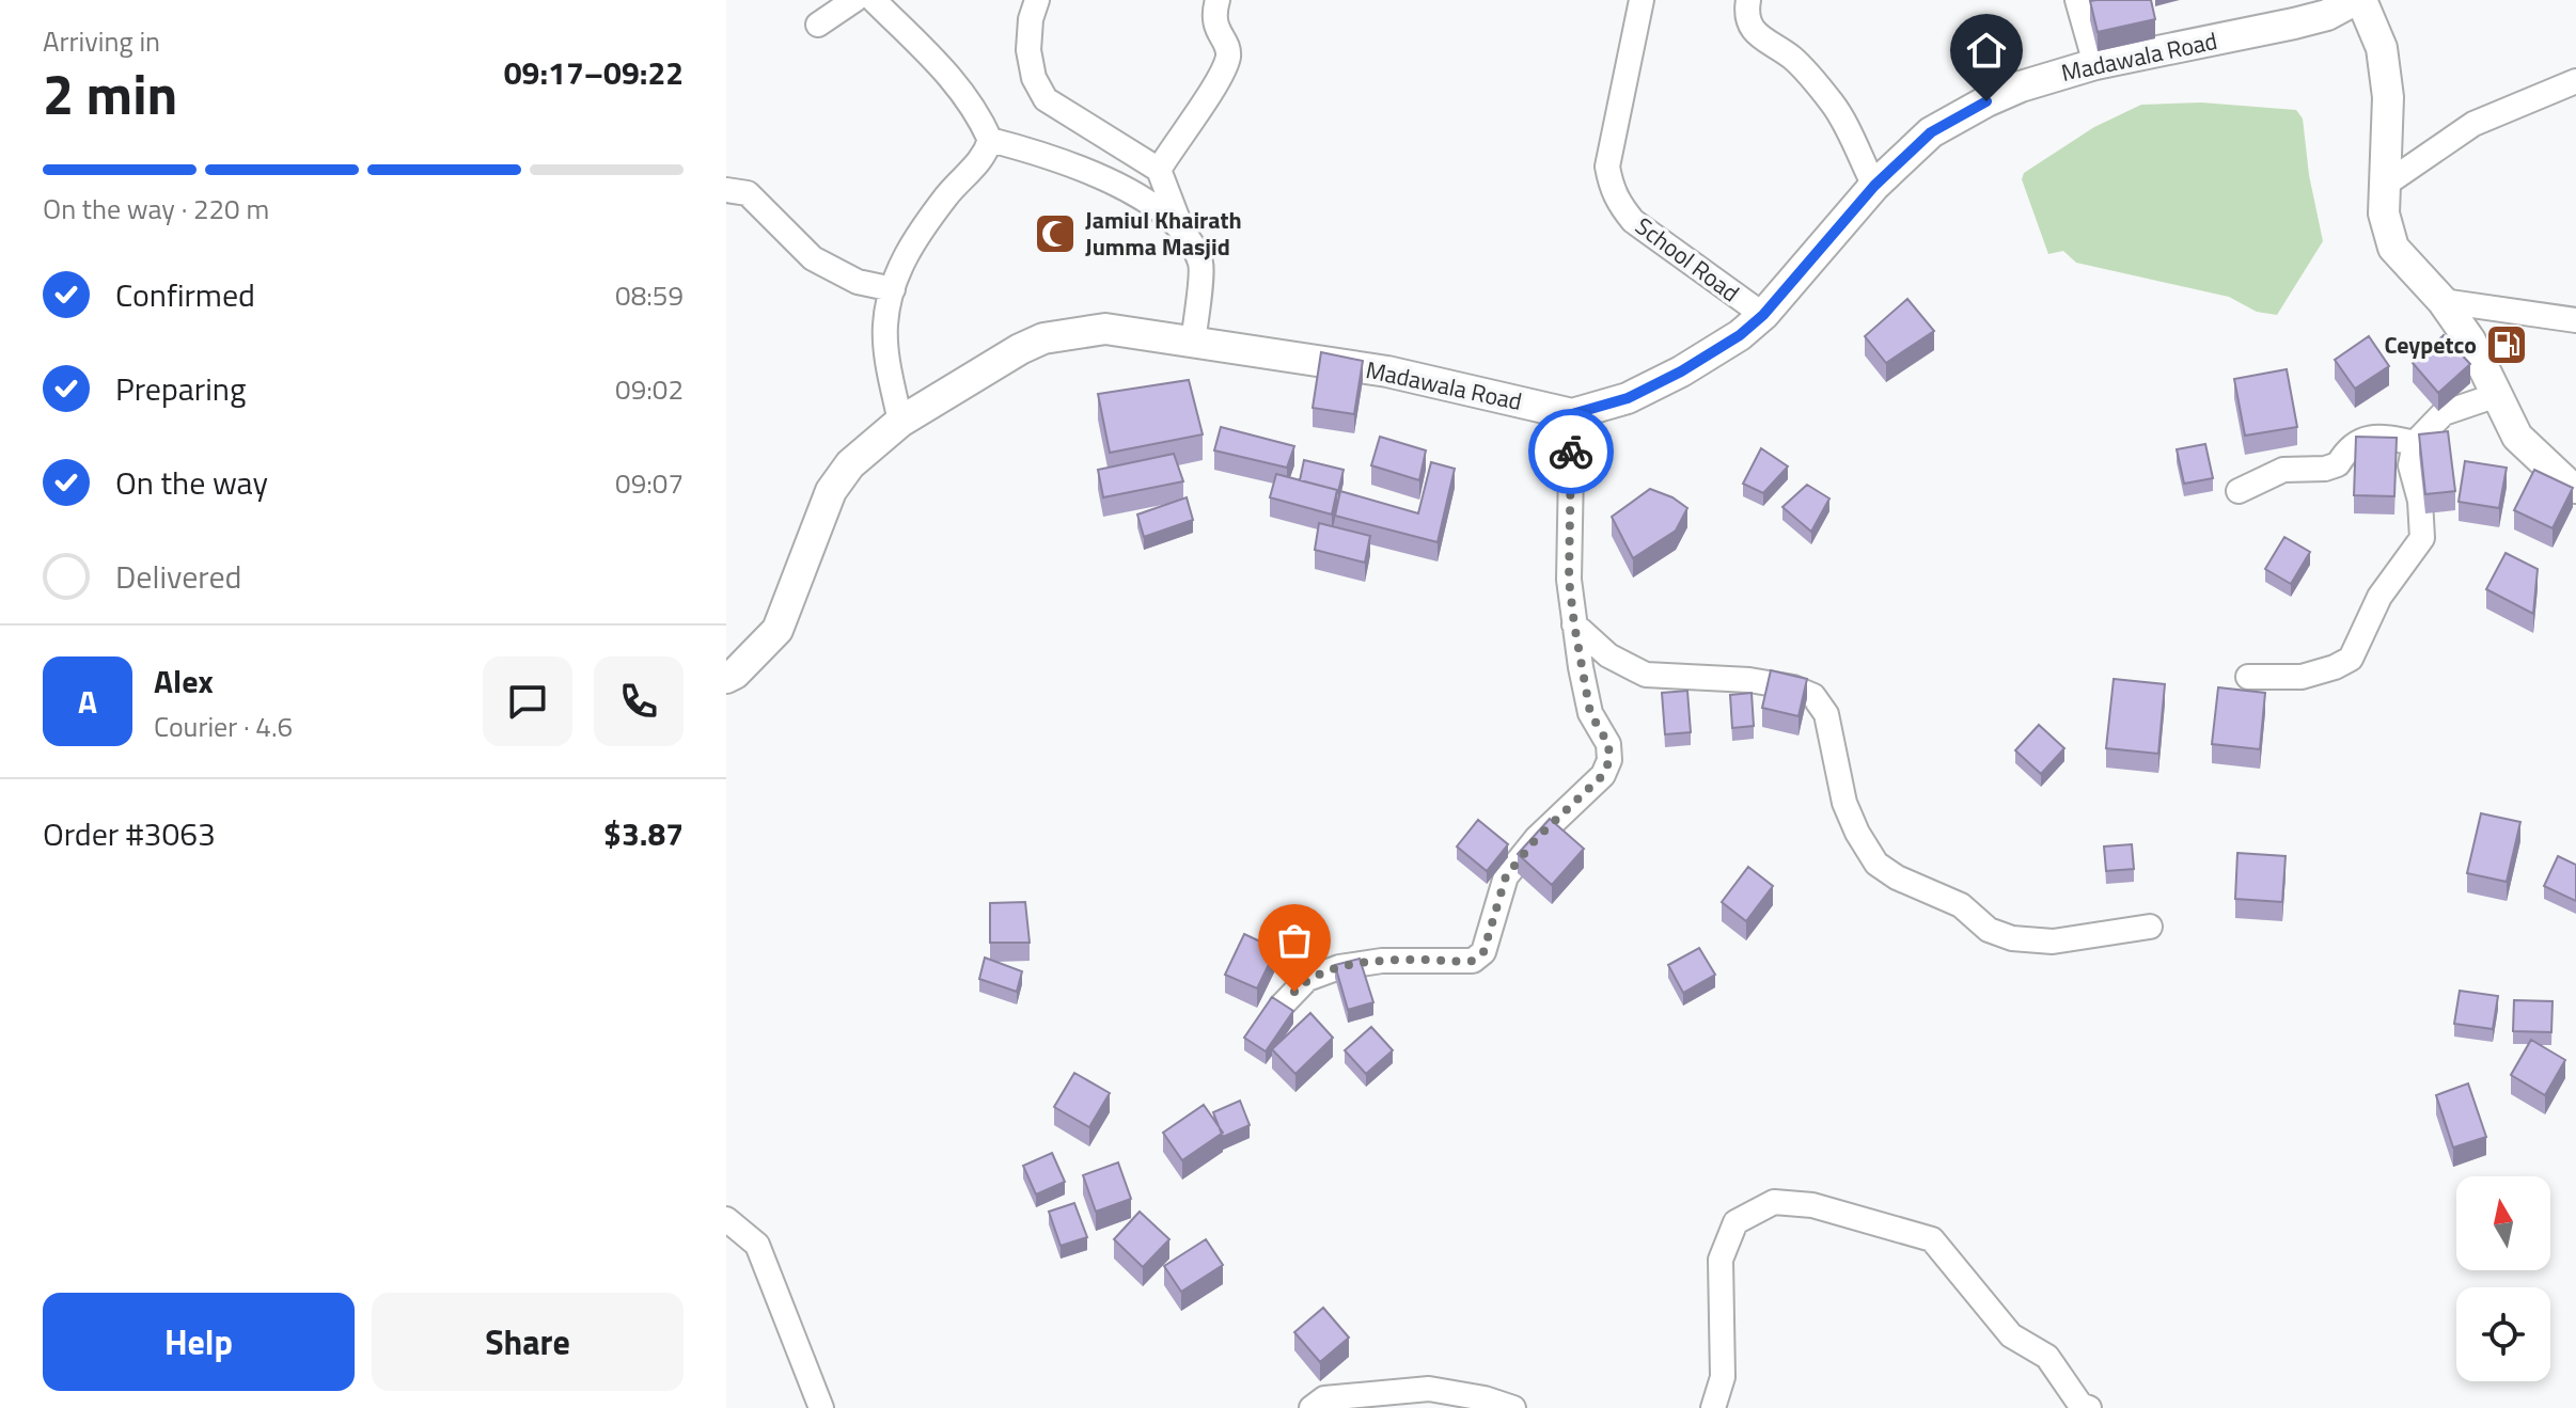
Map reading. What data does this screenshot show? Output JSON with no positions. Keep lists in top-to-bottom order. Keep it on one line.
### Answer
{"streets":{"main road":["Madawala Road"],"street":["School Road"]},"crossings":[["Madawala Road","School Road"]],"places":{"mosque":["Jamiul Khairath Jumma Masjid"],"fuel station":["Ceypetco"]},"north":"top","page":{"heading":["2 min","Arriving in","09:17–09:22"],"panel":["Alex","Courier · 4.6","Order #3063","$3.87"],"bar":"On the way · 220 m","list":[["Confirmed","08:59"],["Preparing","09:02"],["On the way","09:07"],"Delivered"],"round":"A","buttons":["Help","Share"]}}
